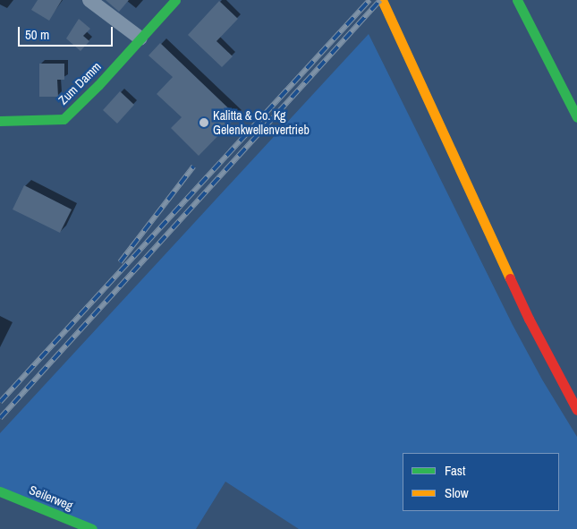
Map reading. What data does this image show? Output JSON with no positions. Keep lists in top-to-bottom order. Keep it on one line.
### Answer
{"streets":{"street":["Zum Damm","Seilerweg"]},"places":["Kalitta & Co. Kg Gelenkwellenvertrieb"],"legend":["Fast","Slow"],"scale_bar":"50 m"}
